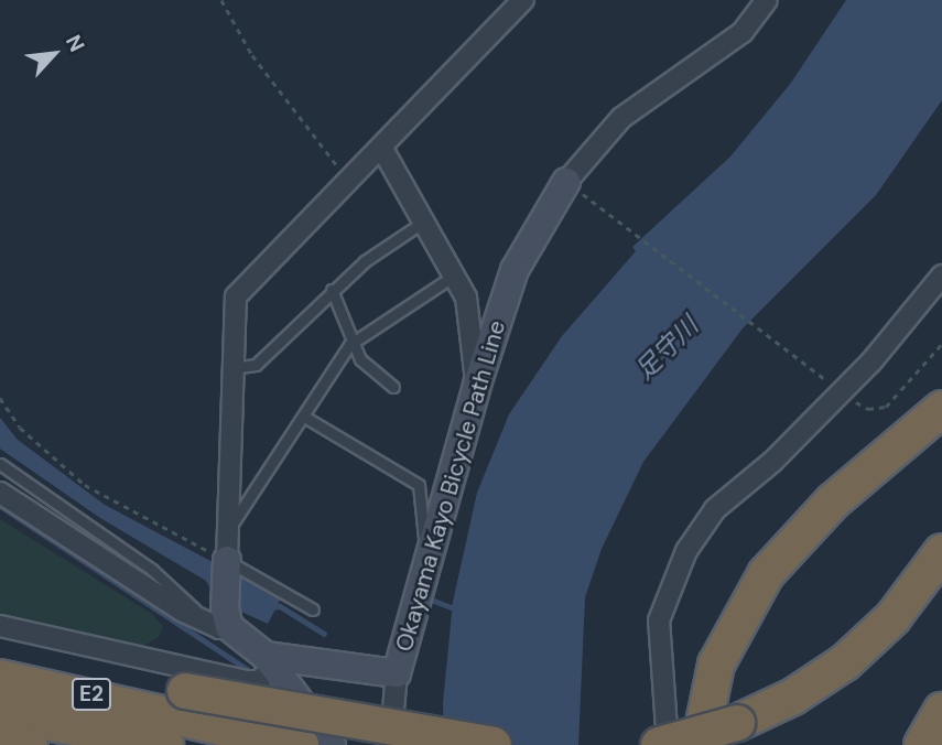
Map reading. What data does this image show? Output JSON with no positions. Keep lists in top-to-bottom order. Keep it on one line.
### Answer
{"streets":{"highway":["E2"],"main road":["Okayama Kayo Bicycle Path Line"]},"water":["足守川"],"north":"top right"}
